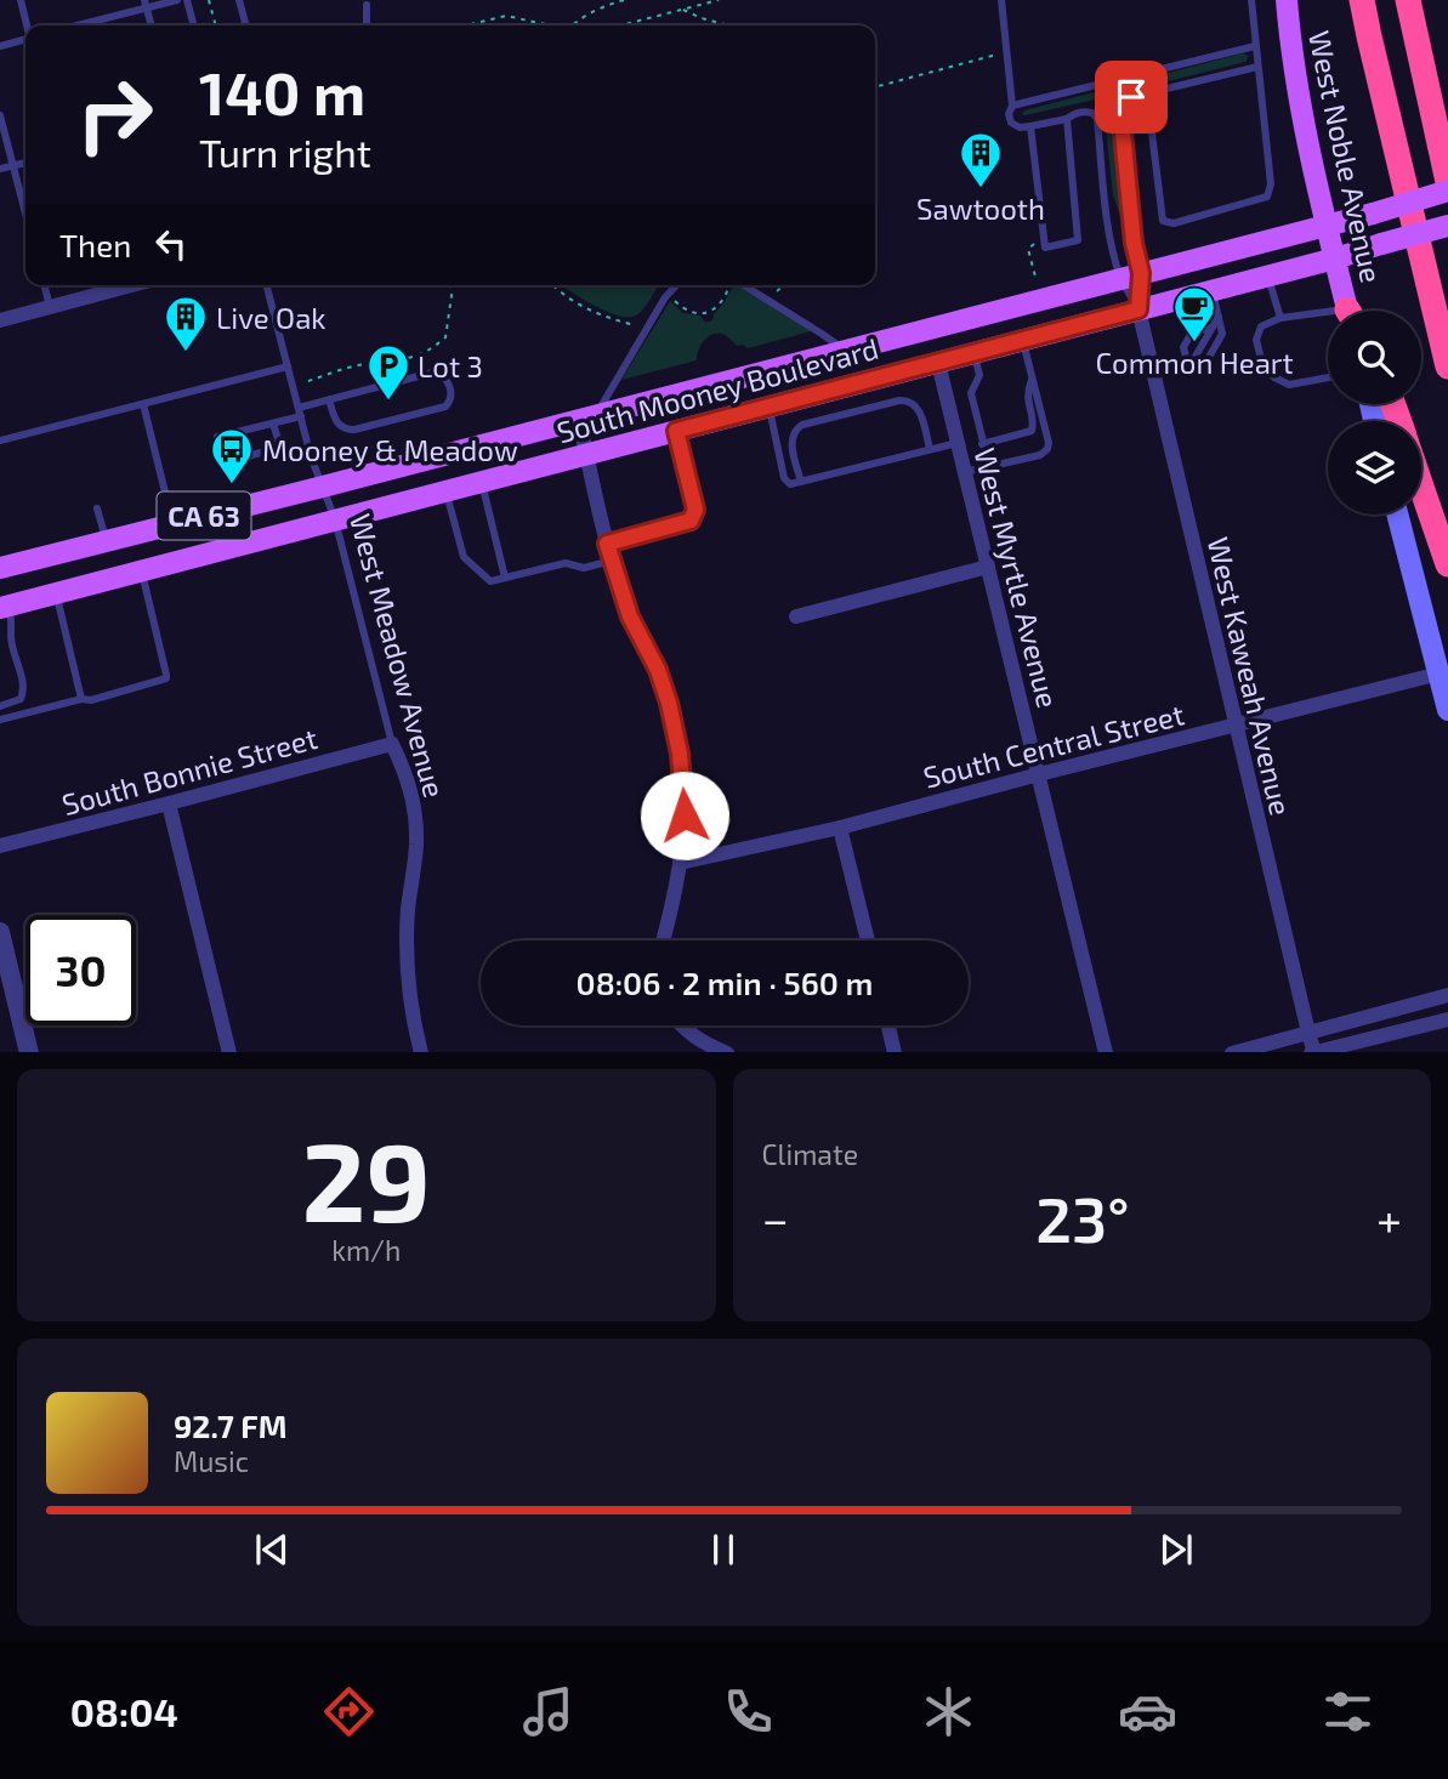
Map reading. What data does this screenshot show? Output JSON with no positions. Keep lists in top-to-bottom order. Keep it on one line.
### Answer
{"streets":{"main road":["West Noble Avenue","South Mooney Boulevard","CA 63"],"street":["West Myrtle Avenue","West Meadow Avenue","West Kaweah Avenue","South Central Street","South Bonnie Street"]},"crossings":[["West Noble Avenue","South Mooney Boulevard"],["South Mooney Boulevard","West Myrtle Avenue"],["South Mooney Boulevard","West Meadow Avenue"],["South Mooney Boulevard","West Kaweah Avenue"],["West Myrtle Avenue","South Central Street"],["West Meadow Avenue","South Bonnie Street"],["West Kaweah Avenue","South Central Street"]],"places":{"building":["Sawtooth","Live Oak"],"cafe":["Common Heart"],"parking":["Lot 3"],"bus stop":["Mooney & Meadow"]},"page":{"turn":["140 m","Turn right"],"then":"Then","limit":"30","trip":"08:06 · 2 min · 560 m","tile":[["29","km/h"],"Climate"],"heat":["−","23°","+"],"song":["92.7 FM","Music"],"tabs":"08:04"}}
